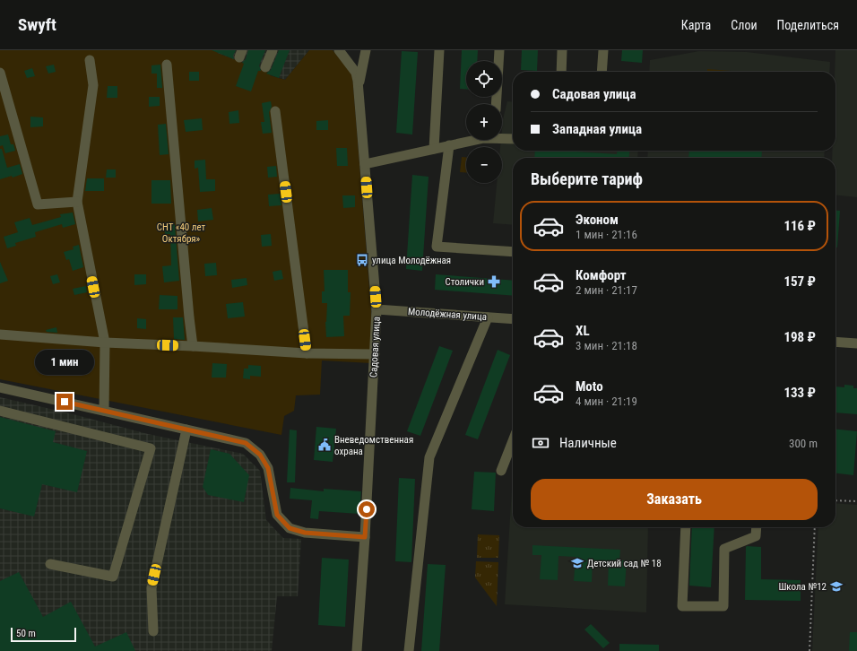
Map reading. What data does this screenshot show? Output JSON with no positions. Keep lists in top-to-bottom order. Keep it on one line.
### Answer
{"streets":{"street":["Молодёжная улица","Садовая улица"]},"crossings":[["Молодёжная улица","Садовая улица"]],"parks":["СНТ «40 лет Октября»"],"places":{"bus stop":["улица Молодёжная"],"pharmacy":["Столички"],"public building":["Вневедомственная охрана"],"school or university":["Детский сад № 18","Школа №12"]},"scale_bar":"50 m","page":{"header":"Swyft","nav":["Карта","Слои","Поделиться"],"map_buttons":["+","−"],"banner":["Садовая улица","Западная улица"],"heading":"Выберите тариф","list":[{"name":"Эконом","note":"1 мин · 21:16","value":"116 ₽"},{"name":"Комфорт","note":"2 мин · 21:17","value":"157 ₽"},{"name":"XL","note":"3 мин · 21:18","value":"198 ₽"},{"name":"Moto","note":"4 мин · 21:19","value":"133 ₽"}],"bubble":"1 мин","pay":["Наличные","300 m"],"buttons":"Заказать","scale":"50 m"}}
